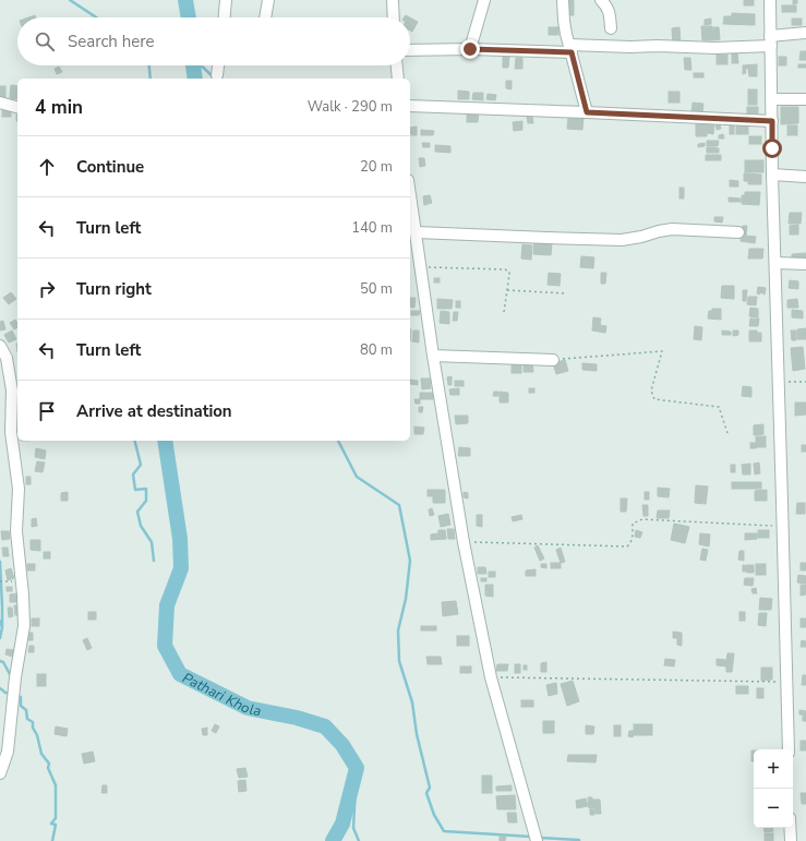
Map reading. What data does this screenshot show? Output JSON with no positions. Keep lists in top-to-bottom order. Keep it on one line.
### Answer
{"water":["Pathari Khola"],"page":{"search":"Search here","heading":["4 min","Walk · 290 m"],"list":[["Continue","20 m"],["Turn left","140 m"],["Turn right","50 m"],["Turn left","80 m"],"Arrive at destination"],"map_buttons":["+","−"]}}
